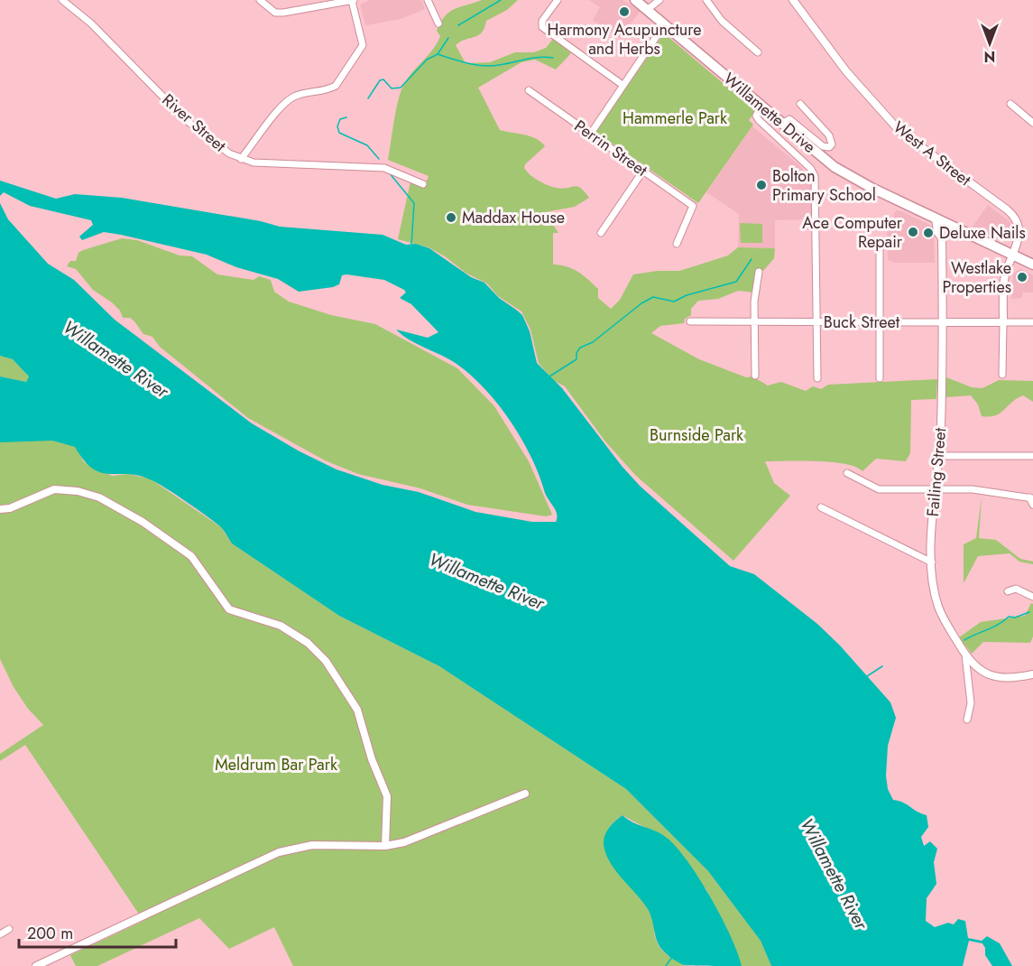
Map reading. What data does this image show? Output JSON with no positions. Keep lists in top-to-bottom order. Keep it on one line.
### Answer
{"streets":{"main road":["Willamette Drive"],"street":["River Street","Perrin Street","West A Street","Buck Street","Failing Street"]},"crossings":[["Willamette Drive","West A Street"],["Willamette Drive","Failing Street"],["West A Street","Buck Street"],["Buck Street","Failing Street"]],"water":["Willamette River"],"parks":["Hammerle Park","Burnside Park","Meldrum Bar Park"],"places":["Harmony Acupuncture and Herbs","Bolton Primary School","Maddax House","Ace Computer Repair","Deluxe Nails","Westlake Properties"],"scale_bar":"200 m","north":"bottom"}
